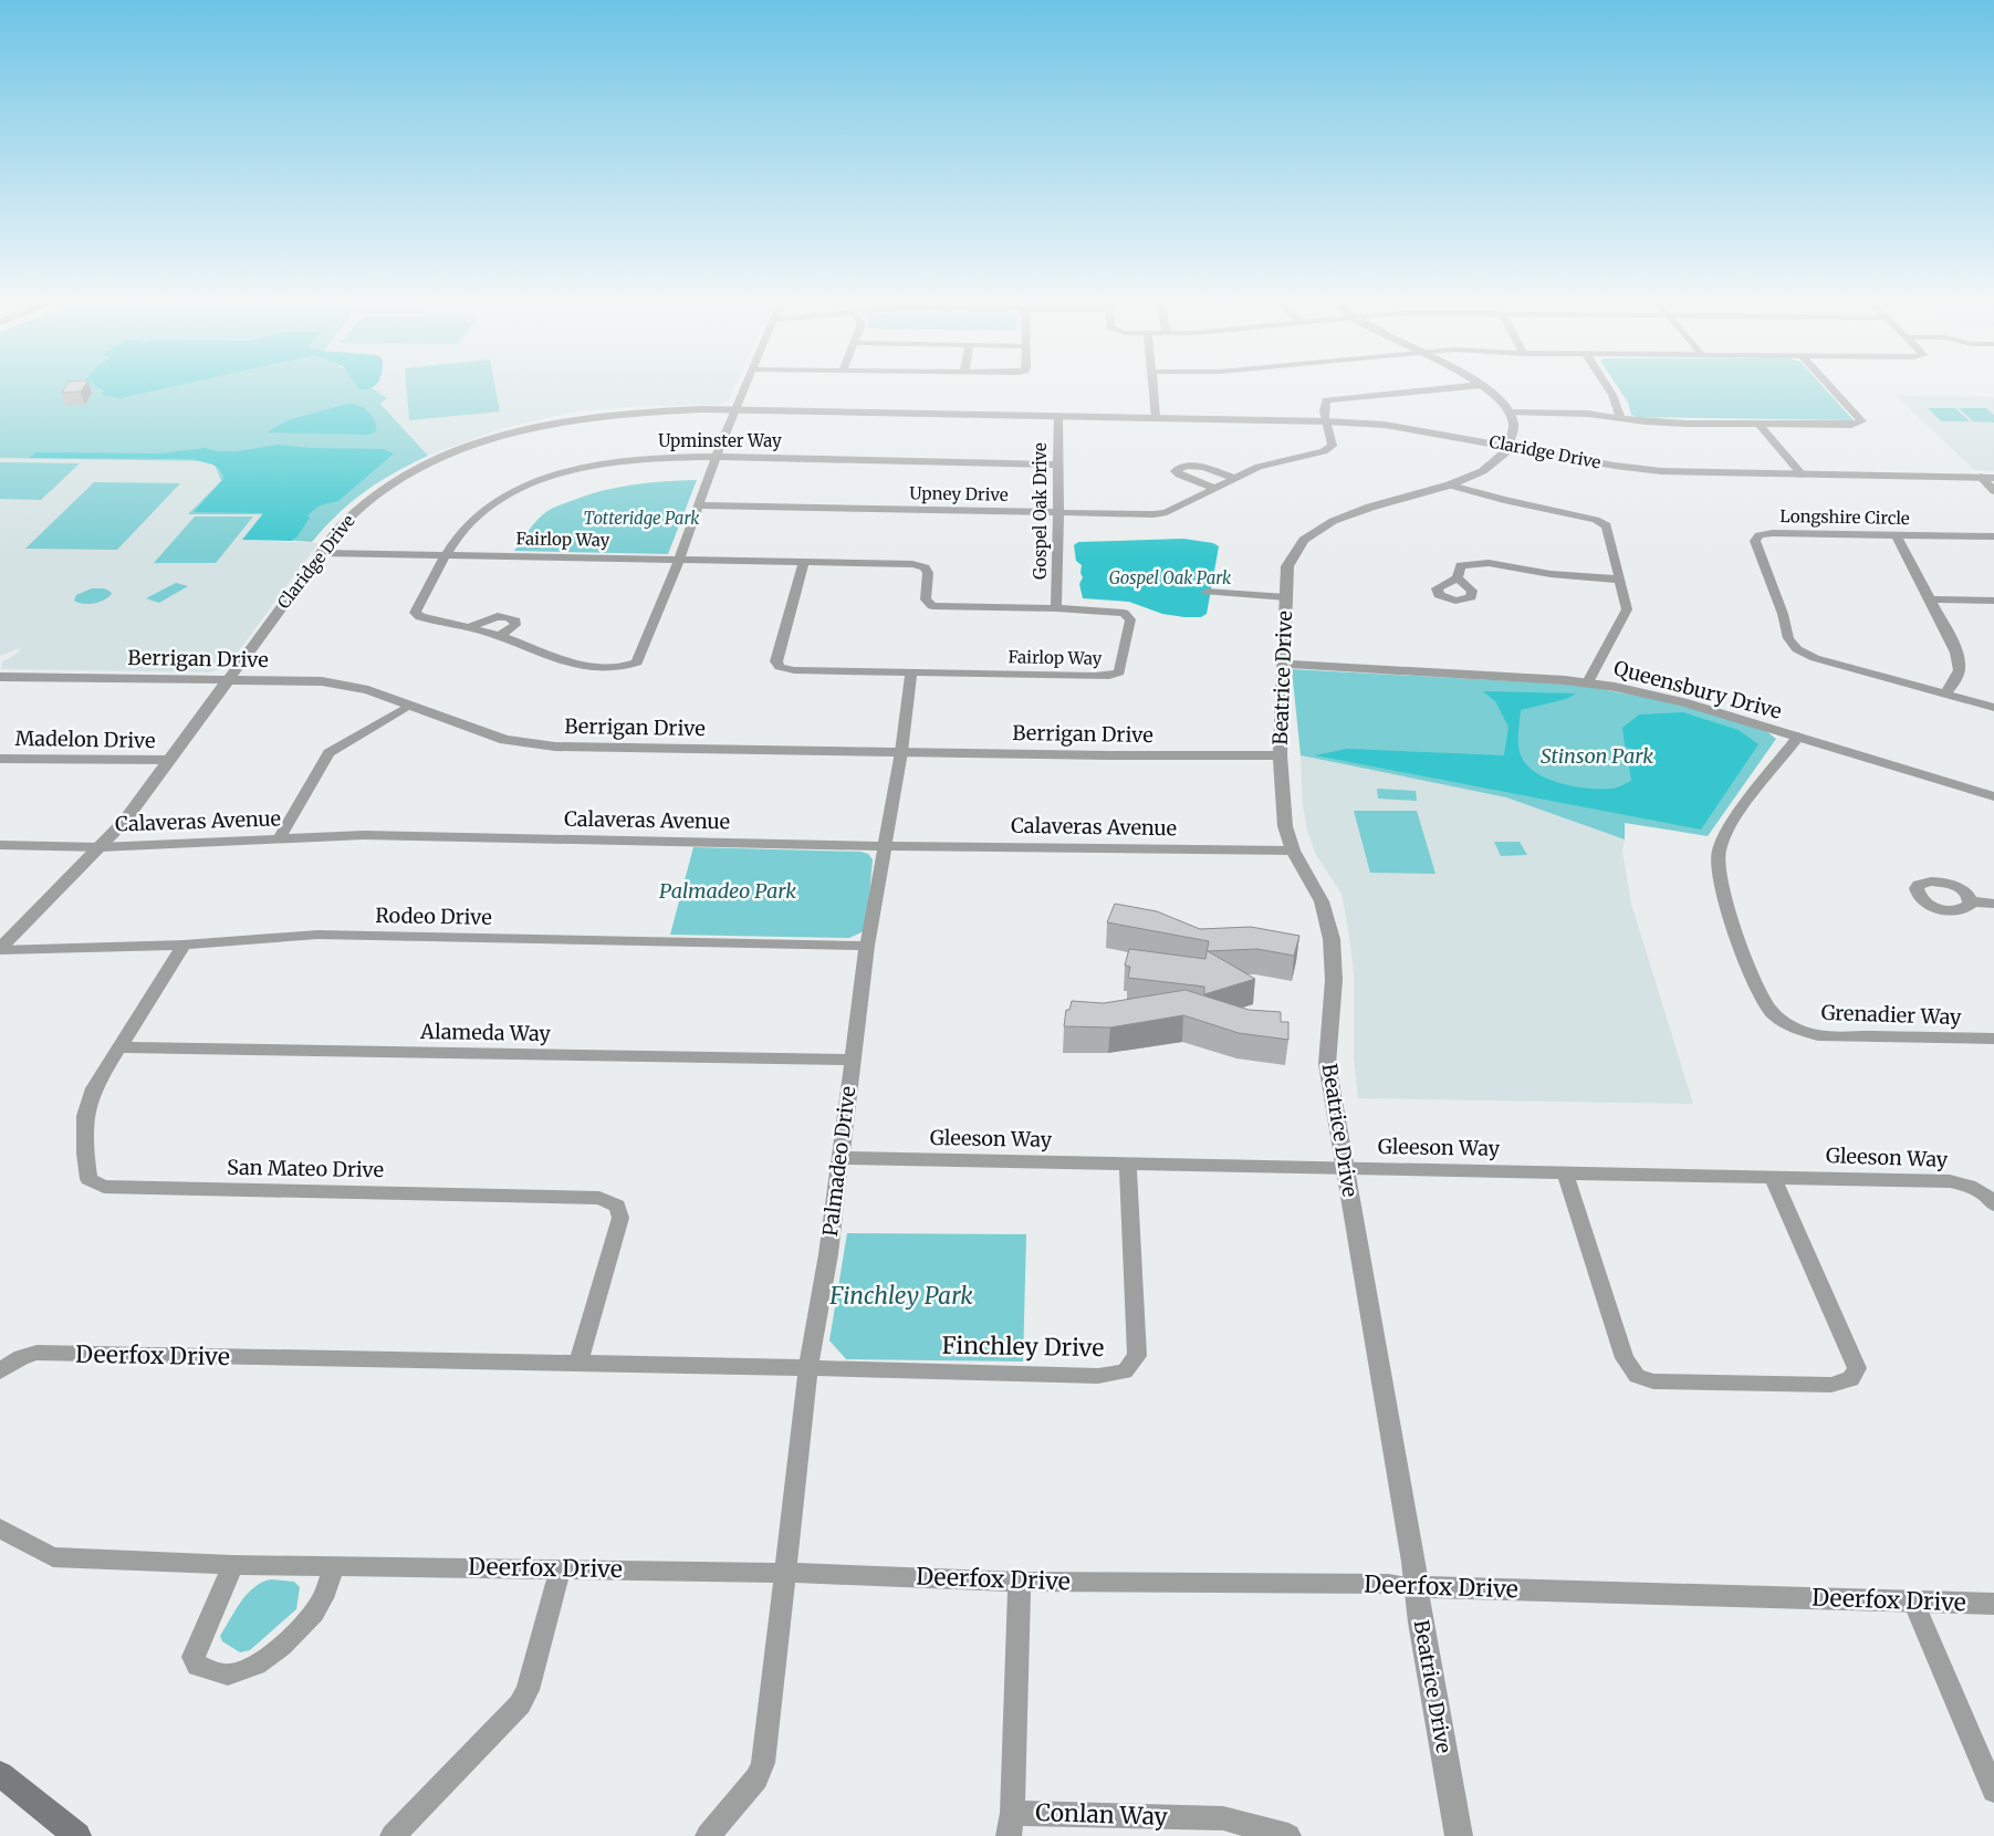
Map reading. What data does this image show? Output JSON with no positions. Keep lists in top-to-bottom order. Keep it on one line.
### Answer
{"streets":{"street":["Upminster Way","Claridge Drive","Upney Drive","Gospel Oak Drive","Longshire Circle","Fairlop Way","Berrigan Drive","Beatrice Drive","Queensbury Drive","Madelon Drive","Calaveras Avenue","Rodeo Drive","Grenadier Way","Alameda Way","Gleeson Way","Palmadeo Drive","San Mateo Drive","Finchley Drive","Deerfox Drive","Conlan Way"]},"crossings":[["Upminster Way","Gospel Oak Drive"],["Upminster Way","Fairlop Way"],["Claridge Drive","Upney Drive"],["Claridge Drive","Gospel Oak Drive"],["Claridge Drive","Fairlop Way"],["Claridge Drive","Berrigan Drive"],["Claridge Drive","Beatrice Drive"],["Claridge Drive","Madelon Drive"],["Claridge Drive","Calaveras Avenue"],["Claridge Drive","Rodeo Drive"],["Upney Drive","Gospel Oak Drive"],["Gospel Oak Drive","Fairlop Way"],["Berrigan Drive","Beatrice Drive"],["Berrigan Drive","Palmadeo Drive"],["Beatrice Drive","Queensbury Drive"],["Beatrice Drive","Calaveras Avenue"],["Beatrice Drive","Gleeson Way"],["Beatrice Drive","Deerfox Drive"],["Queensbury Drive","Grenadier Way"],["Calaveras Avenue","Palmadeo Drive"],["Rodeo Drive","Palmadeo Drive"],["Rodeo Drive","San Mateo Drive"],["Alameda Way","Palmadeo Drive"],["Alameda Way","San Mateo Drive"],["Gleeson Way","Palmadeo Drive"],["Gleeson Way","Finchley Drive"],["Palmadeo Drive","Finchley Drive"],["Palmadeo Drive","Deerfox Drive"],["San Mateo Drive","Deerfox Drive"],["Finchley Drive","Deerfox Drive"]],"parks":["Totteridge Park","Gospel Oak Park","Stinson Park","Palmadeo Park","Finchley Park"]}
